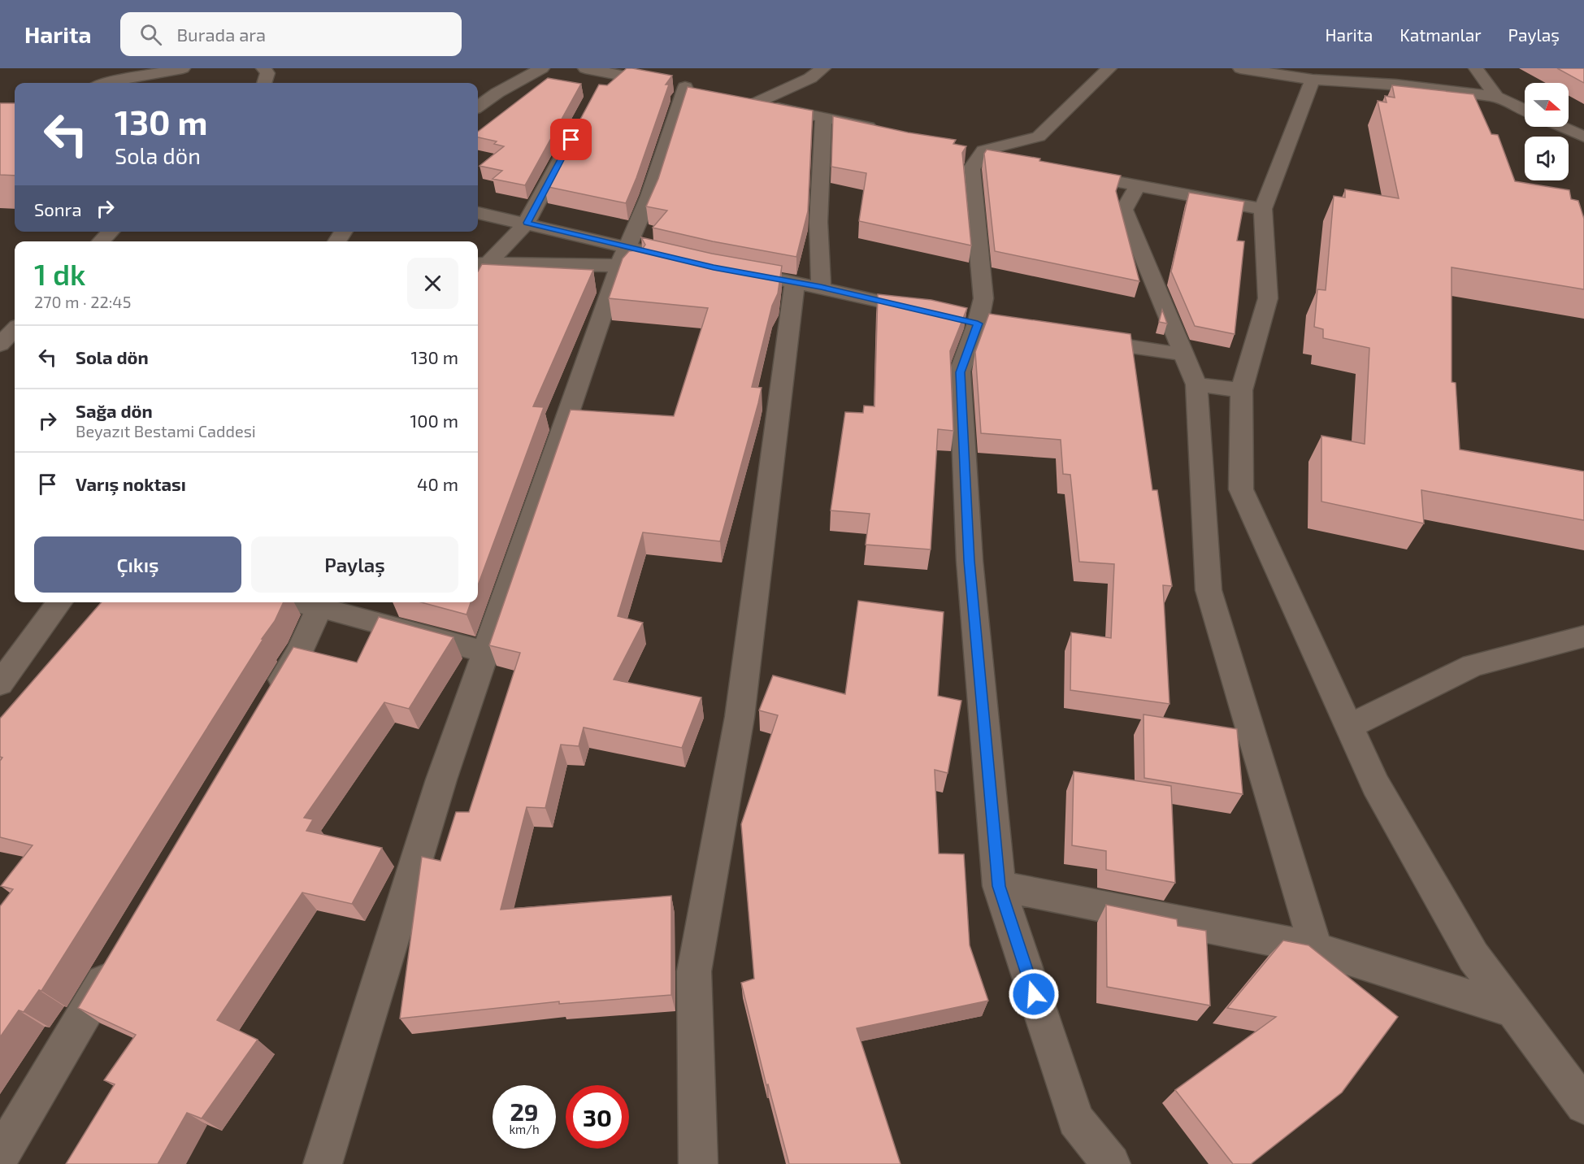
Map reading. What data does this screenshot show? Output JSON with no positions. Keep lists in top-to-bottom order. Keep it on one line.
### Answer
{"north":"right","page":{"header":"Harita","search":"Burada ara","nav":["Harita","Katmanlar","Paylaş"],"turn":["130 m","Sola dön"],"then":"Sonra","heading":["1 dk","270 m · 22:45"],"list":[{"name":"Sola dön","value":"130 m"},{"name":"Sağa dön","note":"Beyazıt Bestami Caddesi","value":"100 m"},{"name":"Varış noktası","value":"40 m"}],"buttons":["Çıkış","Paylaş"],"speed":"29 km/h","limit":"30"}}
